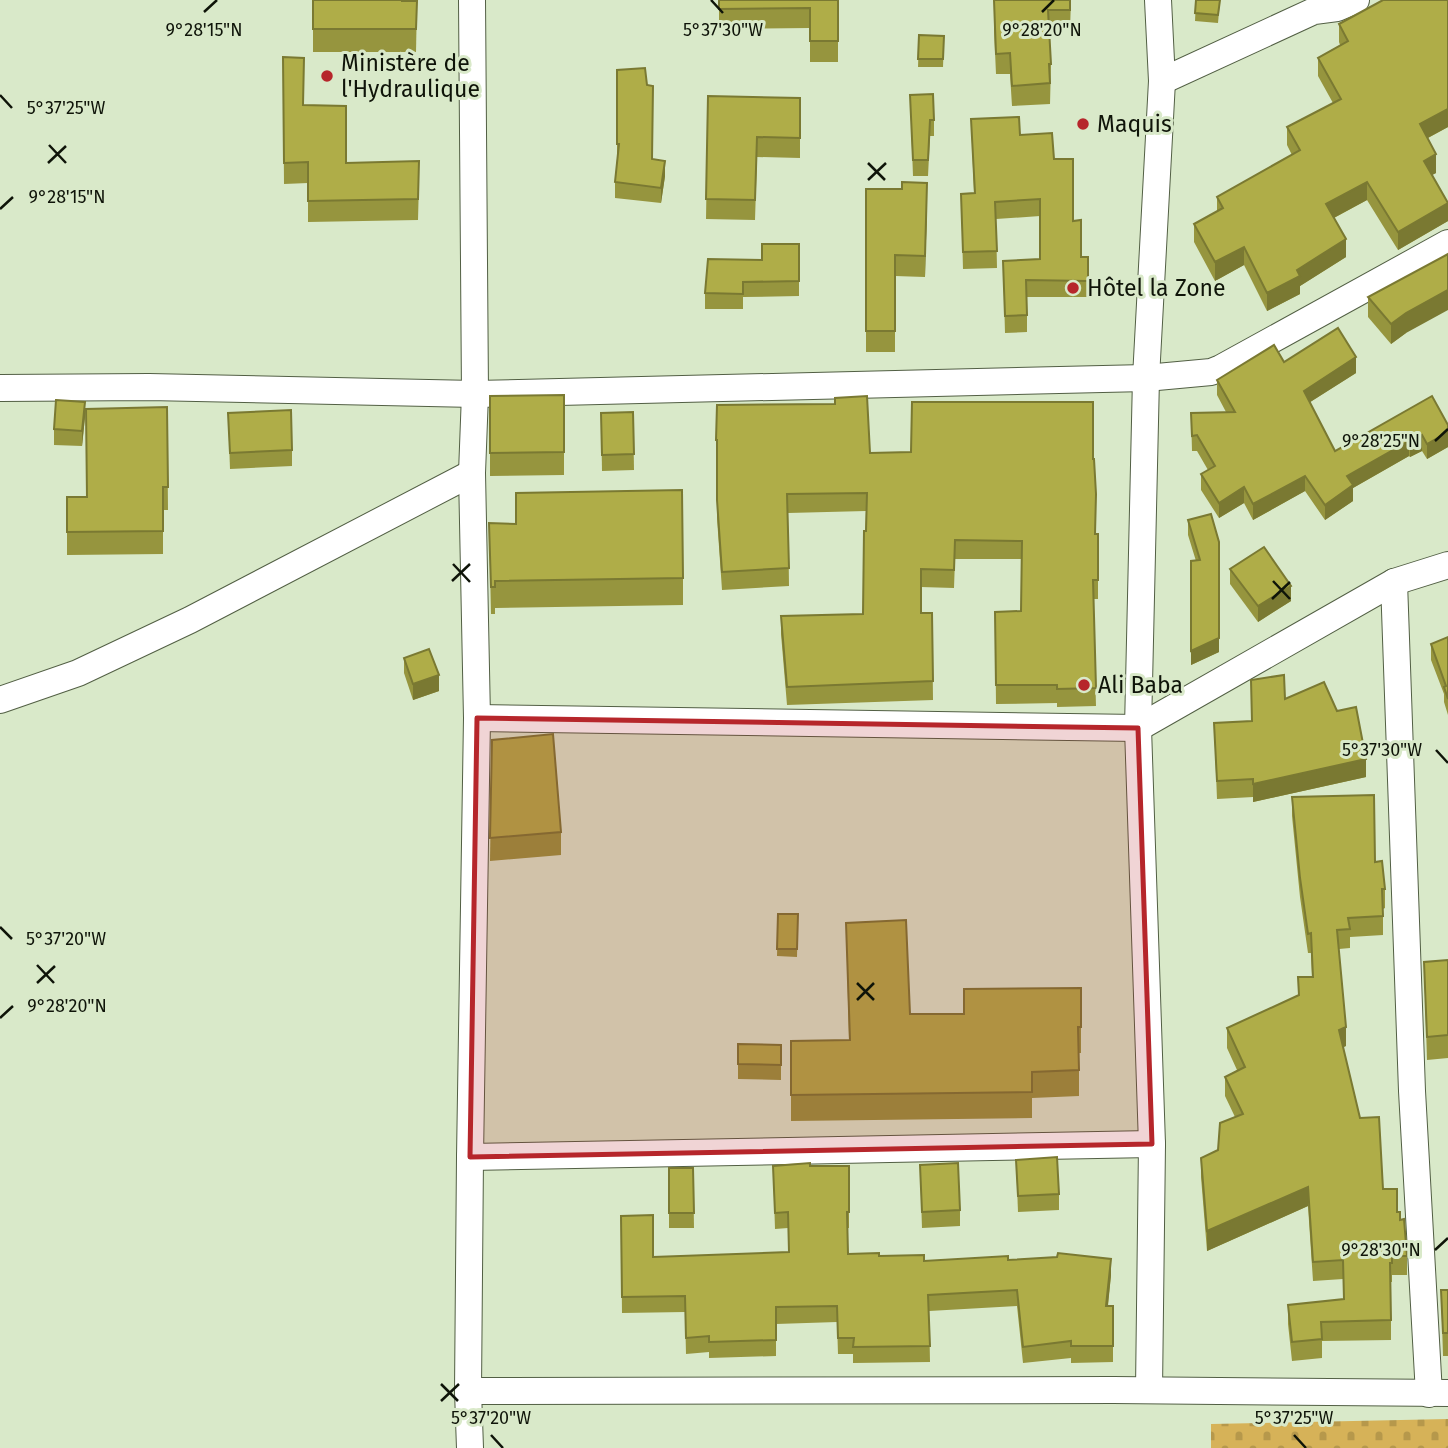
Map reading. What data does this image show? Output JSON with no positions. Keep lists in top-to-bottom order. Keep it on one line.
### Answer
{"places":["Ministère de l'Hydraulique","Maquis","Hôtel la Zone","Ali Baba"],"coordinates":["9°28'15\"N","9°28'20\"N","5°37'30\"W","5°37'25\"W","9°28'25\"N","5°37'20\"W","9°28'30\"N"]}
